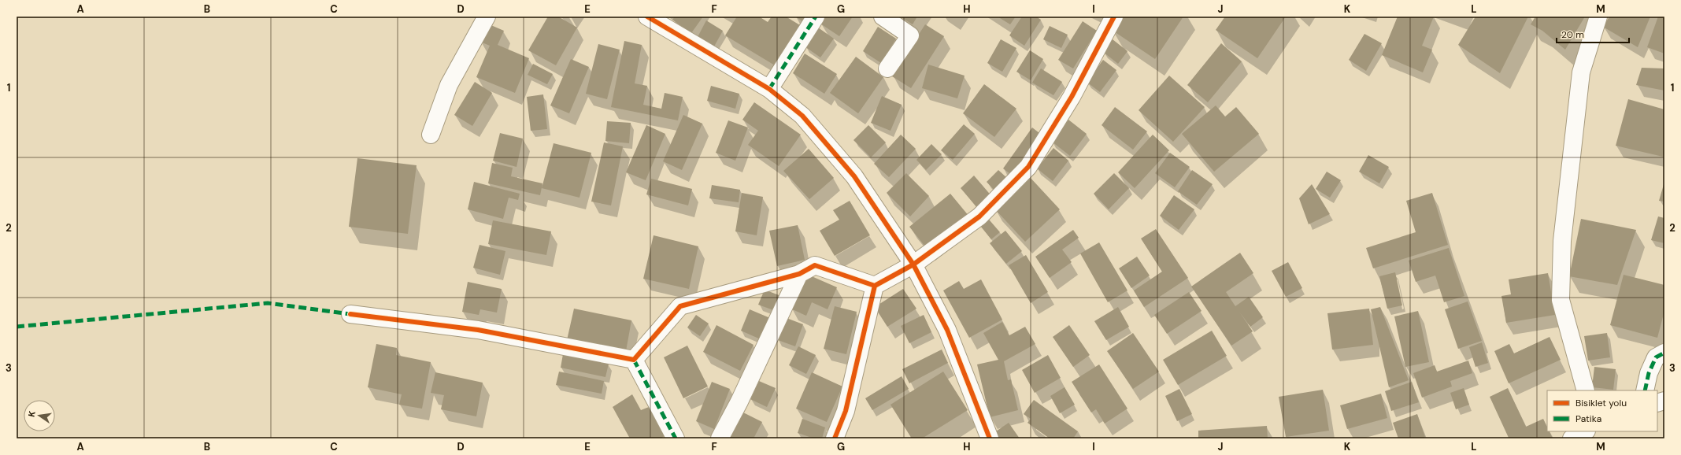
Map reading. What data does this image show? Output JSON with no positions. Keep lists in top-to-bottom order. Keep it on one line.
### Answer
{"legend":["Bisiklet yolu","Patika"],"scale_bar":"20 m","north":"left","grid":{"columns":["A","B","C","D","E","F","G","H","I","J","K","L","M"],"rows":["1","2","3"]}}
